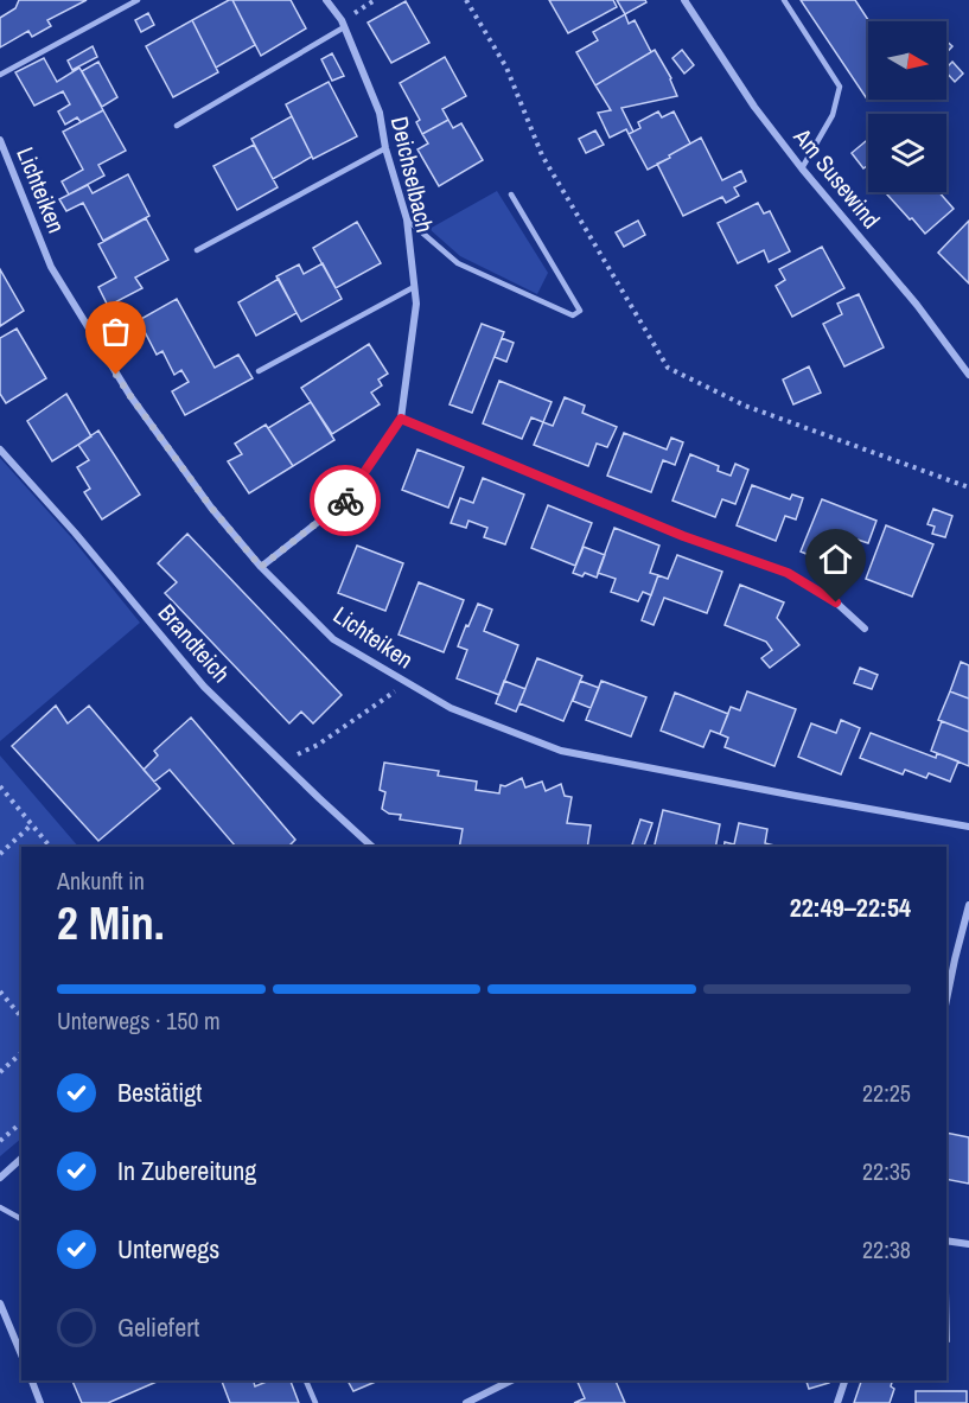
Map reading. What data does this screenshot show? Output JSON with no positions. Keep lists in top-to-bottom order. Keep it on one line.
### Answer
{"streets":{"street":["Deichselbach","Am Susewind","Lichteiken","Brandteich"]},"crossings":[["Deichselbach","Lichteiken"]],"north":"right","page":{"heading":["2 Min.","Ankunft in","22:49–22:54"],"bar":"Unterwegs · 150 m","list":[["Bestätigt","22:25"],["In Zubereitung","22:35"],["Unterwegs","22:38"],"Geliefert"]}}
